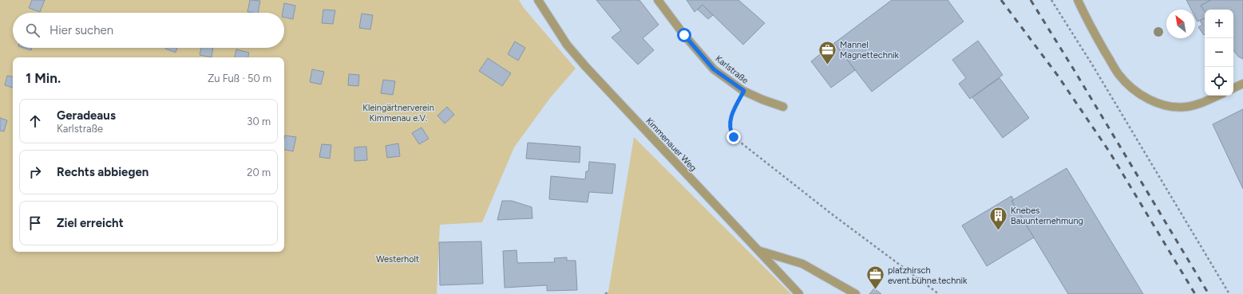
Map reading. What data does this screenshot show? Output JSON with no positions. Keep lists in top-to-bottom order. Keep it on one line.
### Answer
{"streets":{"street":["Karlstraße","Kimmenauer Weg"]},"parks":["Kleingärtnerverein Kimmenau e.V.","Westerholt"],"places":{"office":["Mannel Magnettechnik","platzhirsch event.bühne.technik"],"building":["Knebes Bauunternehmung"]},"north":"top left","page":{"map_buttons":["+","−"],"search":"Hier suchen","heading":["1 Min.","Zu Fuß · 50 m"],"list":[["Geradeaus","Karlstraße","30 m"],["Rechts abbiegen","20 m"],"Ziel erreicht"]}}
